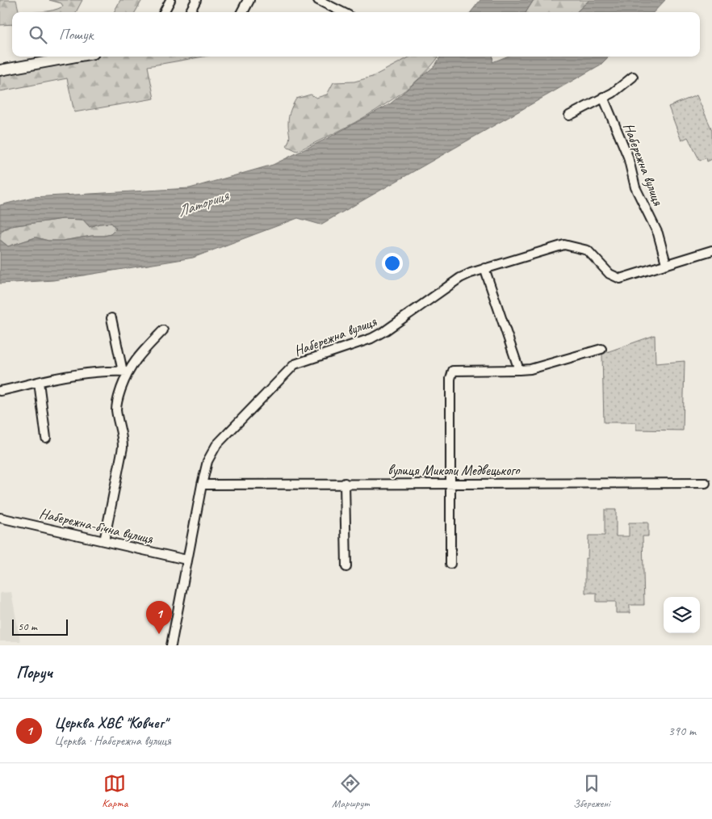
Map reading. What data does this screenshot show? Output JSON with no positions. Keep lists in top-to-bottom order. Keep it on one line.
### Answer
{"streets":{"street":["Набережна вулиця","вулиця Миколи Медвецького","Набережна-бічна вулиця"]},"crossings":[["Набережна вулиця","вулиця Миколи Медвецького"],["Набережна вулиця","Набережна-бічна вулиця"]],"water":["Латориця"],"scale_bar":"50 m","page":{"search":"Пошук","pins":"1","scale":"50 m","heading":"Поруч","list":[{"mark":"1","name":"Церква ХВЄ \"Ковчег\"","note":"Церква · Набережна вулиця","value":"390 m"}],"nav":["Карта","Маршрут","Збережені"]}}
